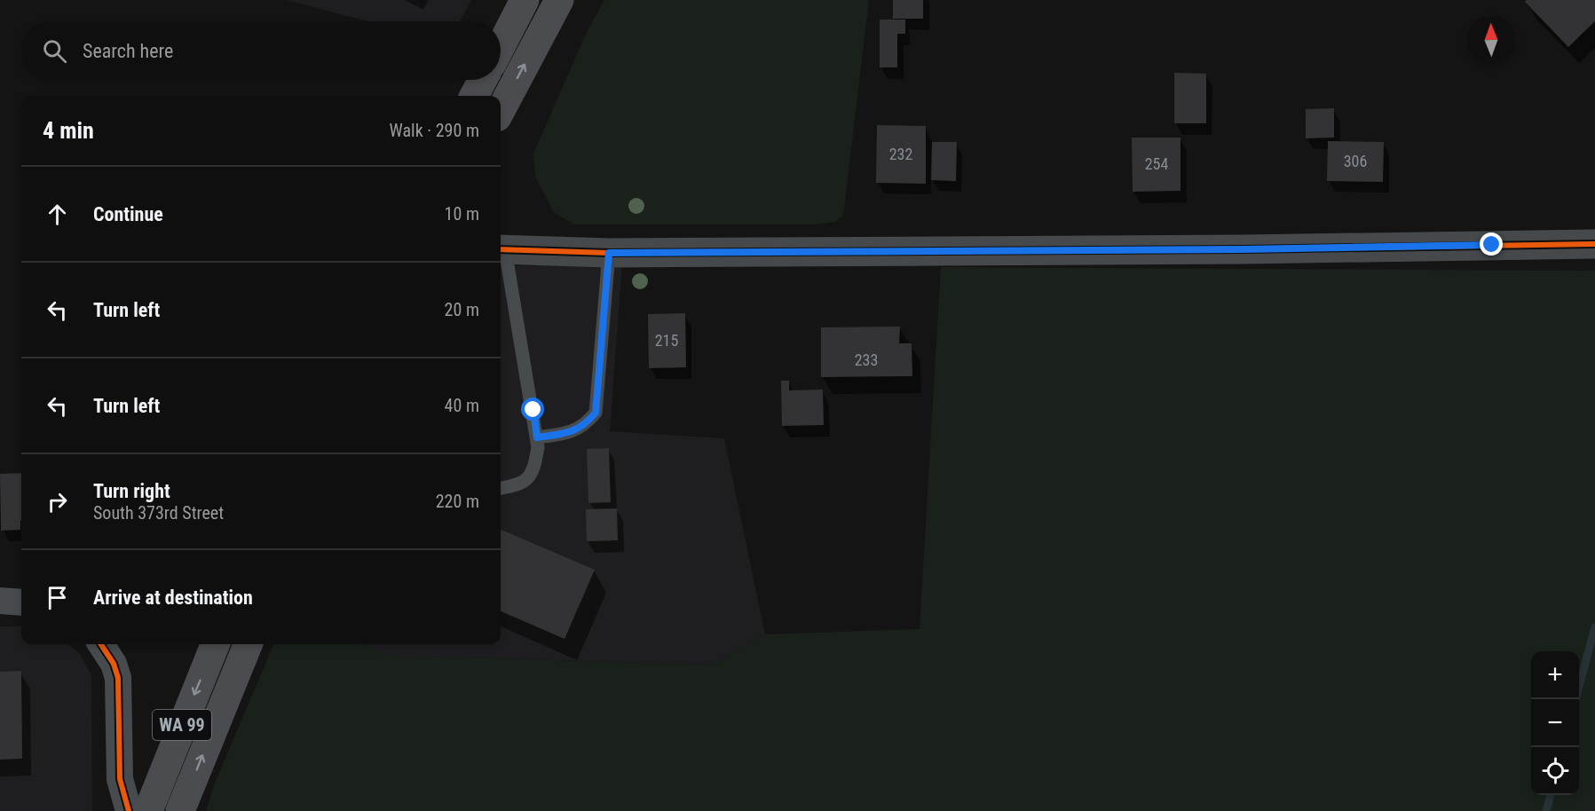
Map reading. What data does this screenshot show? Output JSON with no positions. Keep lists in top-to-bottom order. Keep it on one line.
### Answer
{"streets":{"main road":["WA 99"]},"house_numbers":["232","306","254","215","233"],"north":"top","page":{"search":"Search here","heading":["4 min","Walk · 290 m"],"list":[["Continue","10 m"],["Turn left","20 m"],["Turn left","40 m"],["Turn right","South 373rd Street","220 m"],"Arrive at destination"],"map_buttons":["+","−"]}}
